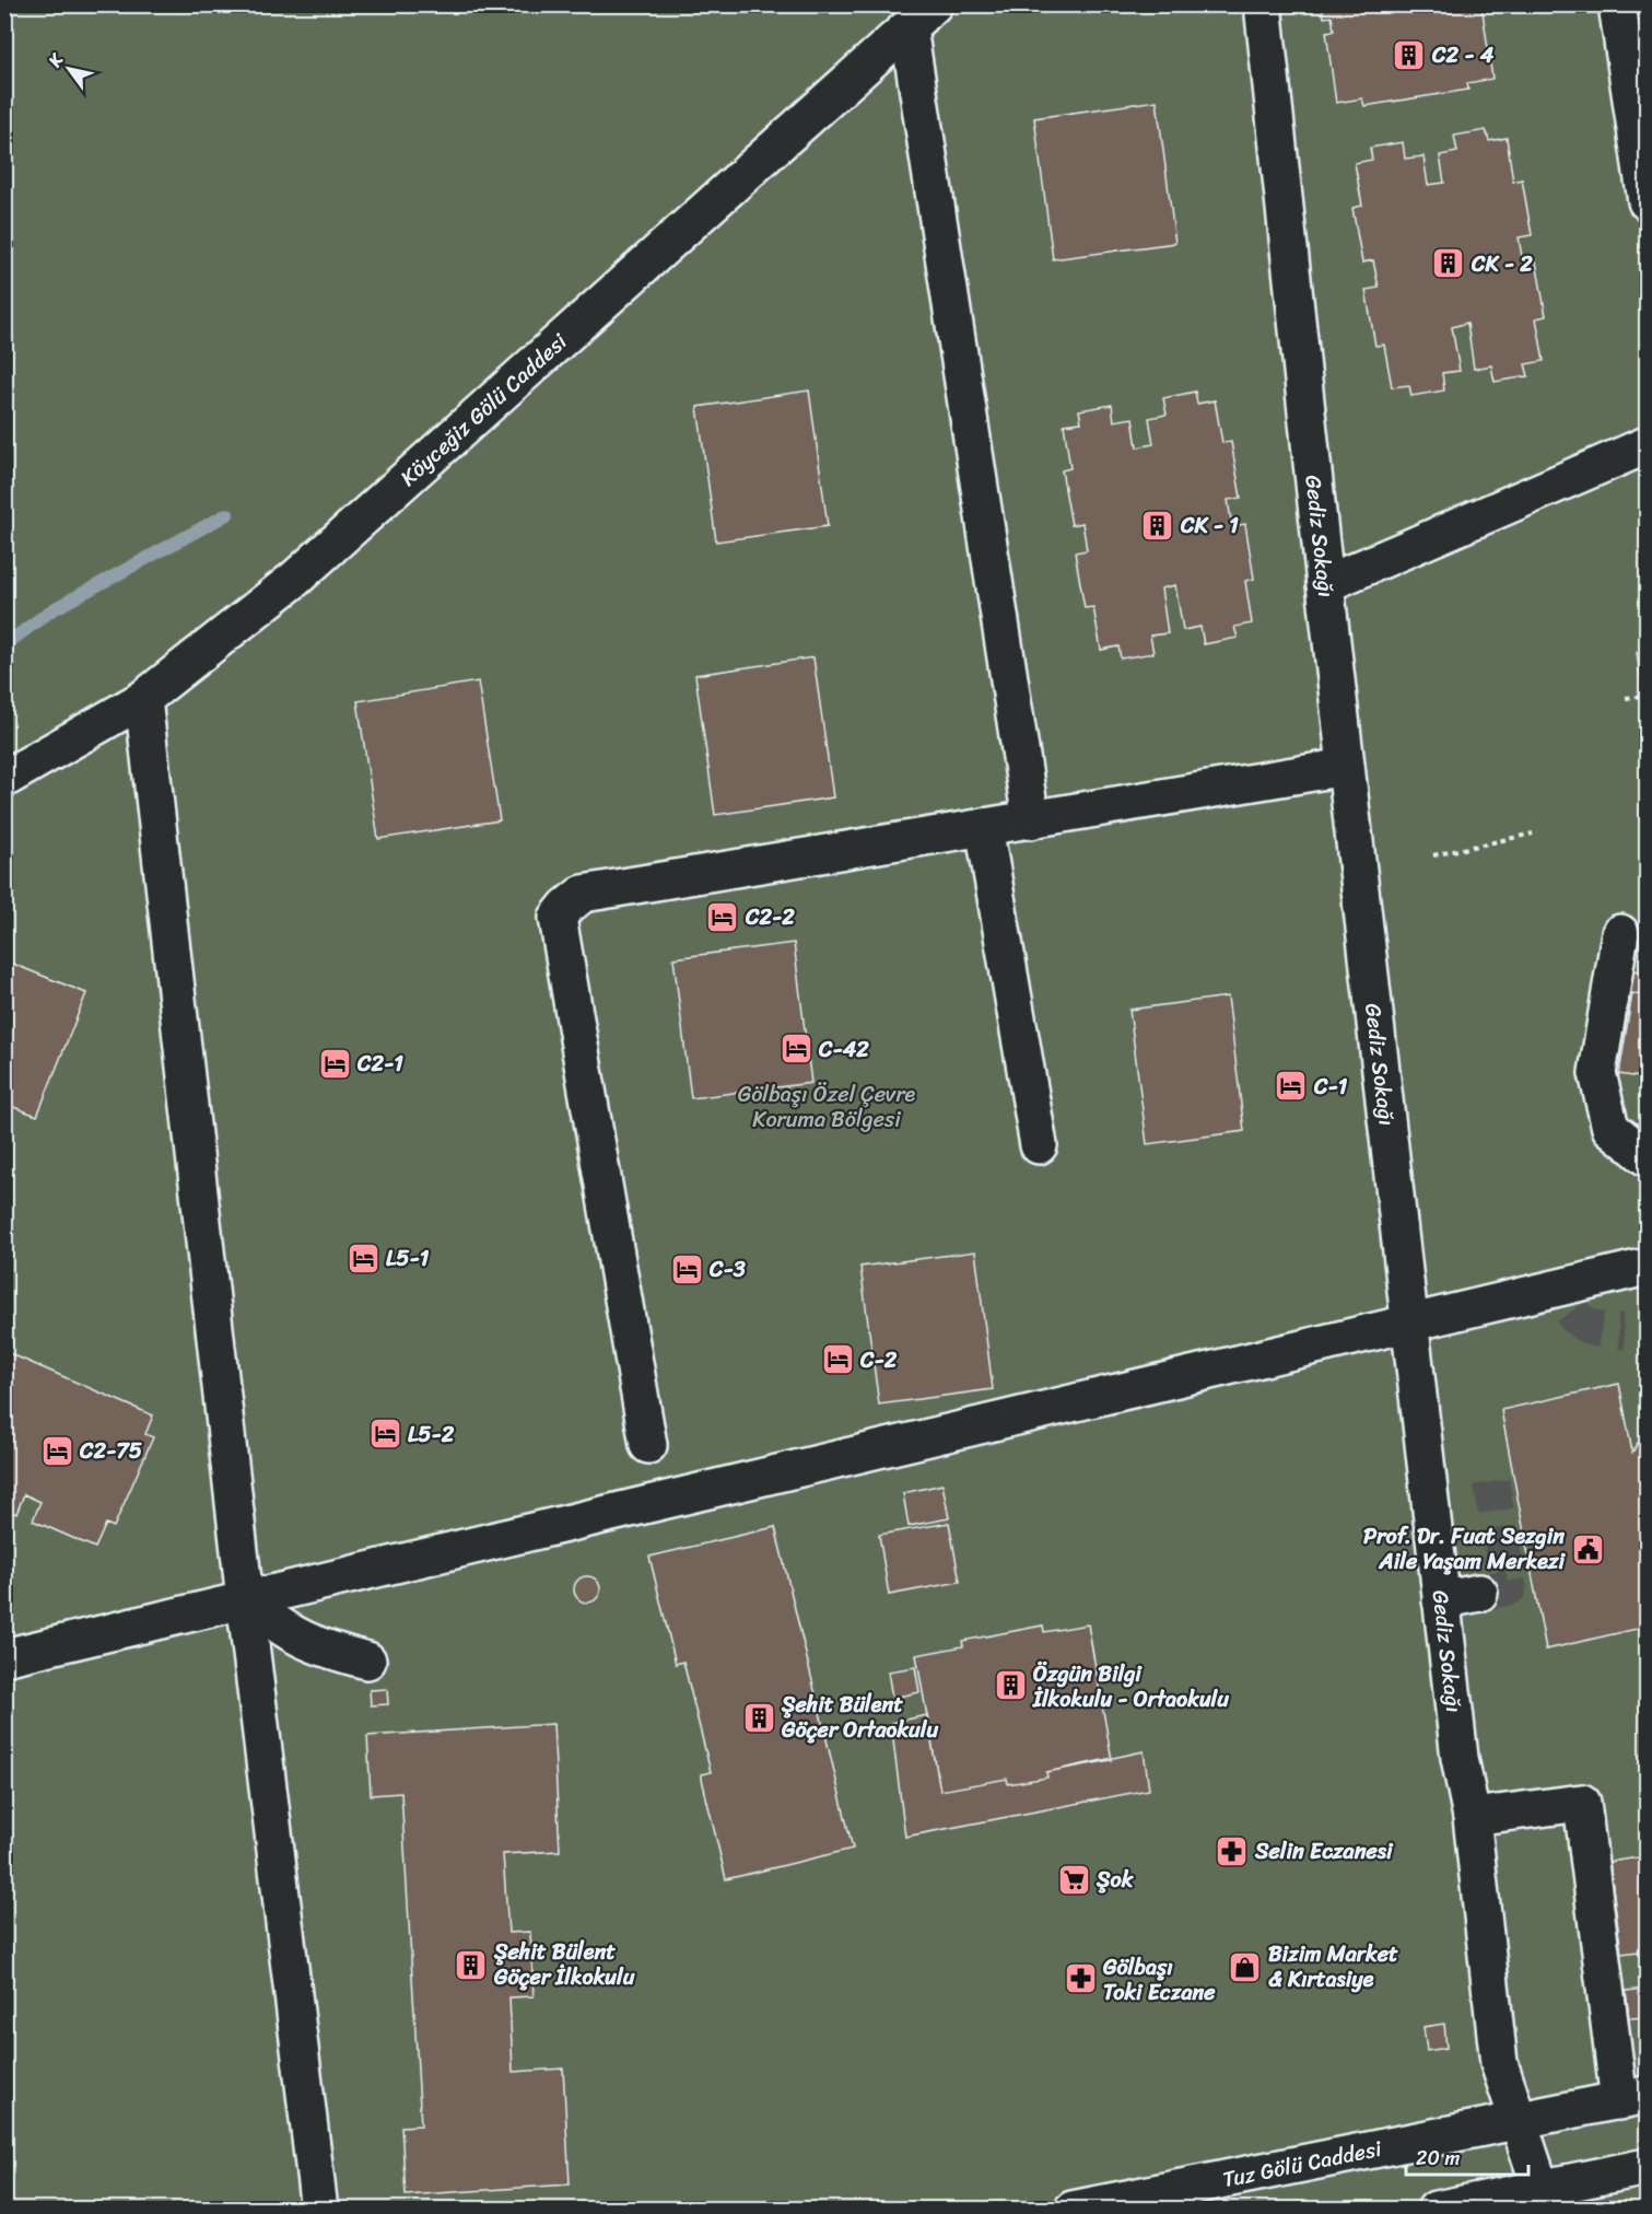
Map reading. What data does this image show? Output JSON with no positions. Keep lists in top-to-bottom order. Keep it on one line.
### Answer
{"streets":{"street":["Köyceğiz Gölü Caddesi","Gediz Sokağı","Tuz Gölü Caddesi"]},"crossings":[["Gediz Sokağı","Tuz Gölü Caddesi"]],"parks":["Gölbaşı Özel Çevre Koruma Bölgesi"],"places":{"building":["C2 - 4","CK - 2","CK - 1","Özgün Bilgi İlkokulu - Ortaokulu","Şehit Bülent Göçer Ortaokulu","Şehit Bülent Göçer İlkokulu"],"hotel":["C2-2","C-42","C2-1","C-1","L5-1","C-3","C-2","L5-2","C2-75"],"public building":["Prof. Dr. Fuat Sezgin Aile Yaşam Merkezi"],"pharmacy":["Selin Eczanesi","Gölbaşı Toki Eczane"],"supermarket":["Şok"],"shop":["Bizim Market & Kırtasiye"]},"scale_bar":"20 m","north":"top left"}
